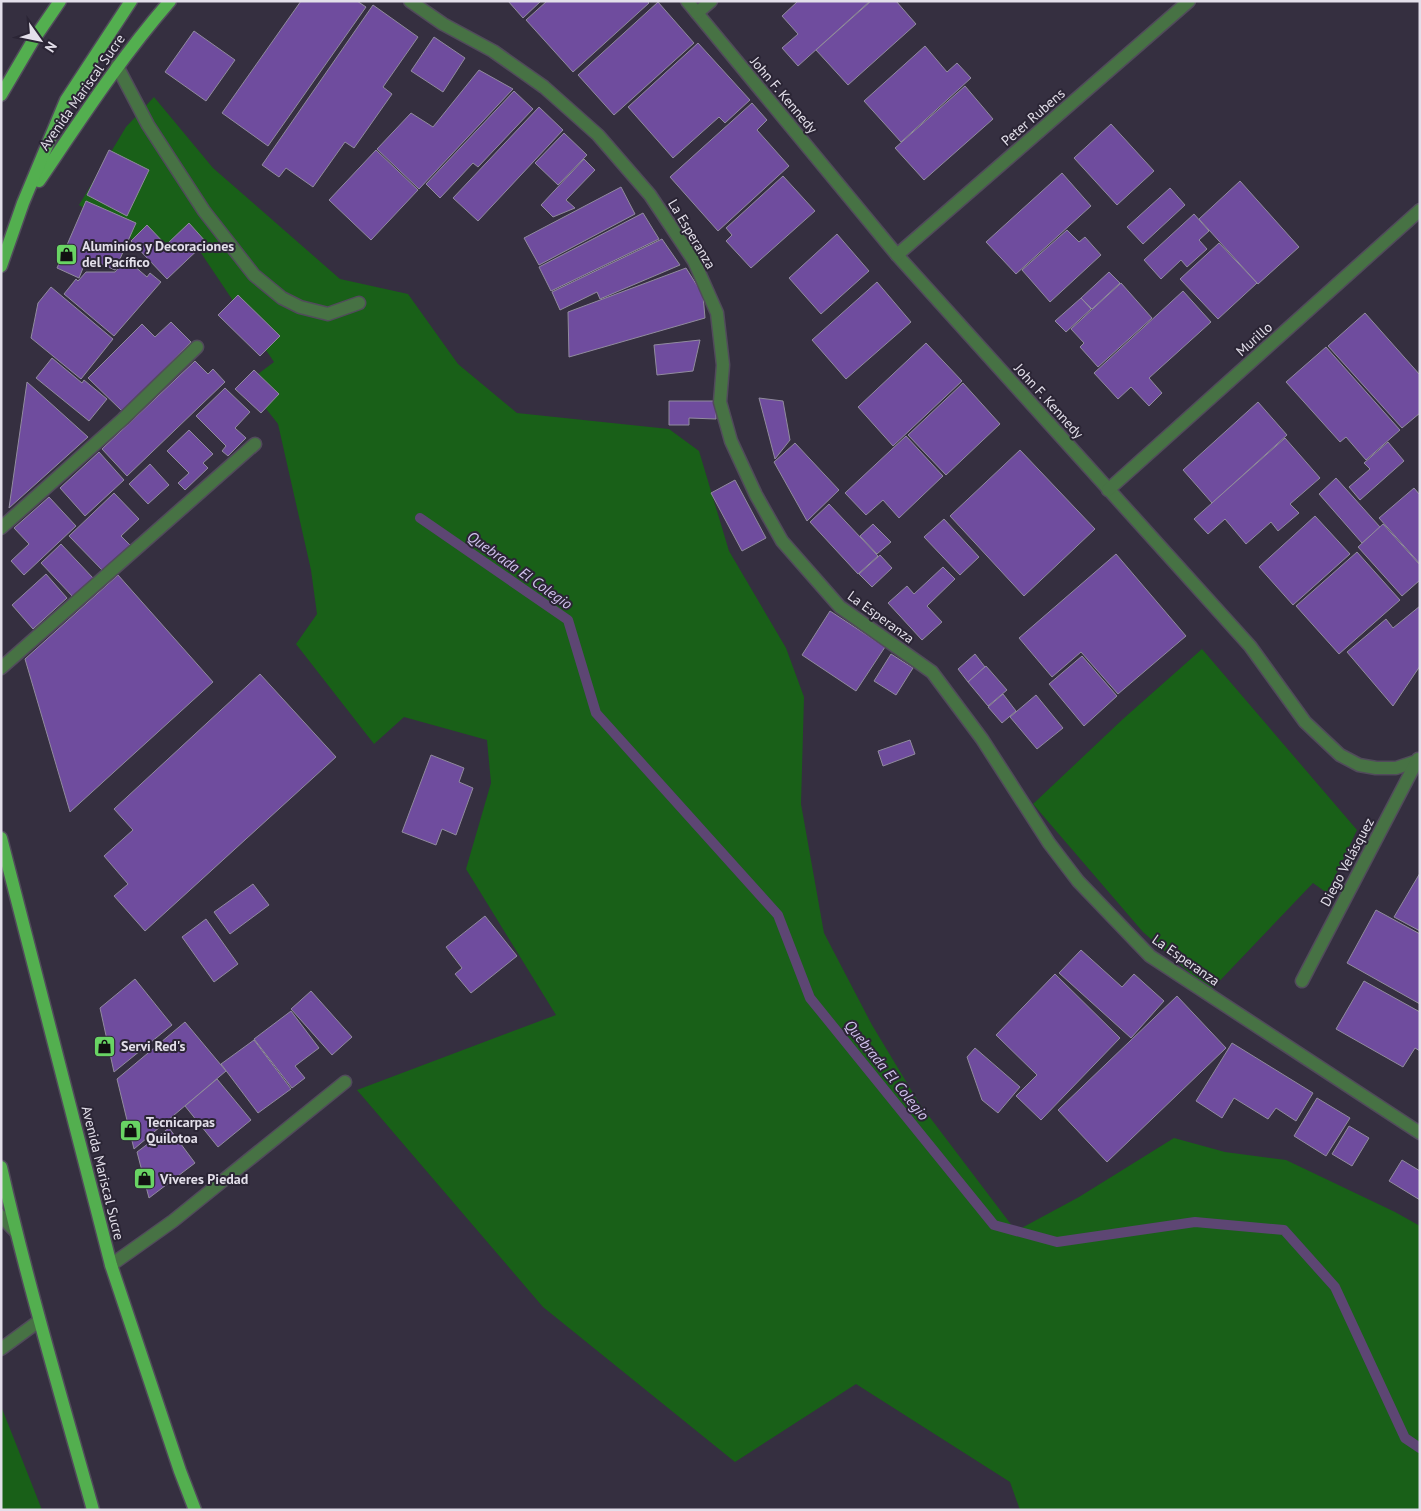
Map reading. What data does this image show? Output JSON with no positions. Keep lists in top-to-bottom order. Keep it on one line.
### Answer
{"streets":{"main road":["Avenida Mariscal Sucre"],"street":["John F. Kennedy","Peter Rubens","La Esperanza","Murillo","Diego Velásquez"]},"crossings":[["John F. Kennedy","Peter Rubens"],["John F. Kennedy","Murillo"],["John F. Kennedy","Diego Velásquez"]],"water":["Quebrada El Colegio"],"places":{"shop":["Aluminios y Decoraciones del Pacífico","Servi Red's","Tecnicarpas Quilotoa","Viveres Piedad"]},"north":"bottom right"}
